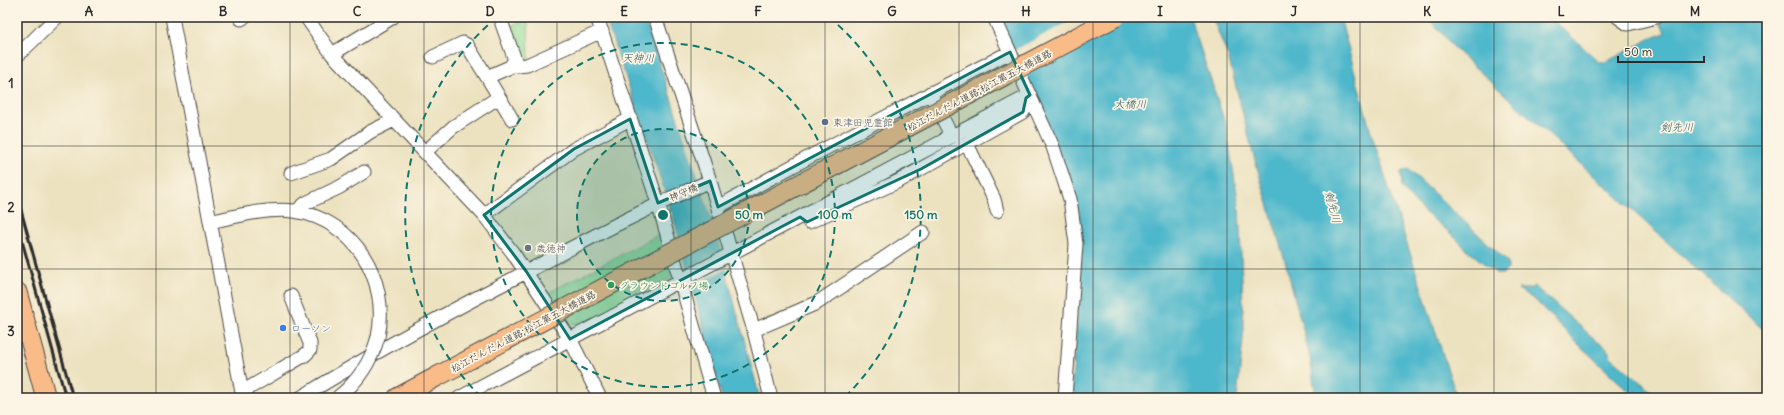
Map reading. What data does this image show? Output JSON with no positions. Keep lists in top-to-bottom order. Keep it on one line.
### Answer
{"streets":{"highway":["松江だんだん道路;松江第五大橋道路"],"street":["神守橋"]},"water":["天神川","大橋川","剣先川"],"places":["東津田児童館","歳徳神","グラウンドゴルフ場","ローソン"],"scale_bar":"50 m","grid":{"columns":["A","B","C","D","E","F","G","H","I","J","K","L","M"],"rows":["1","2","3"]},"rings":["50 m","100 m","150 m"]}
